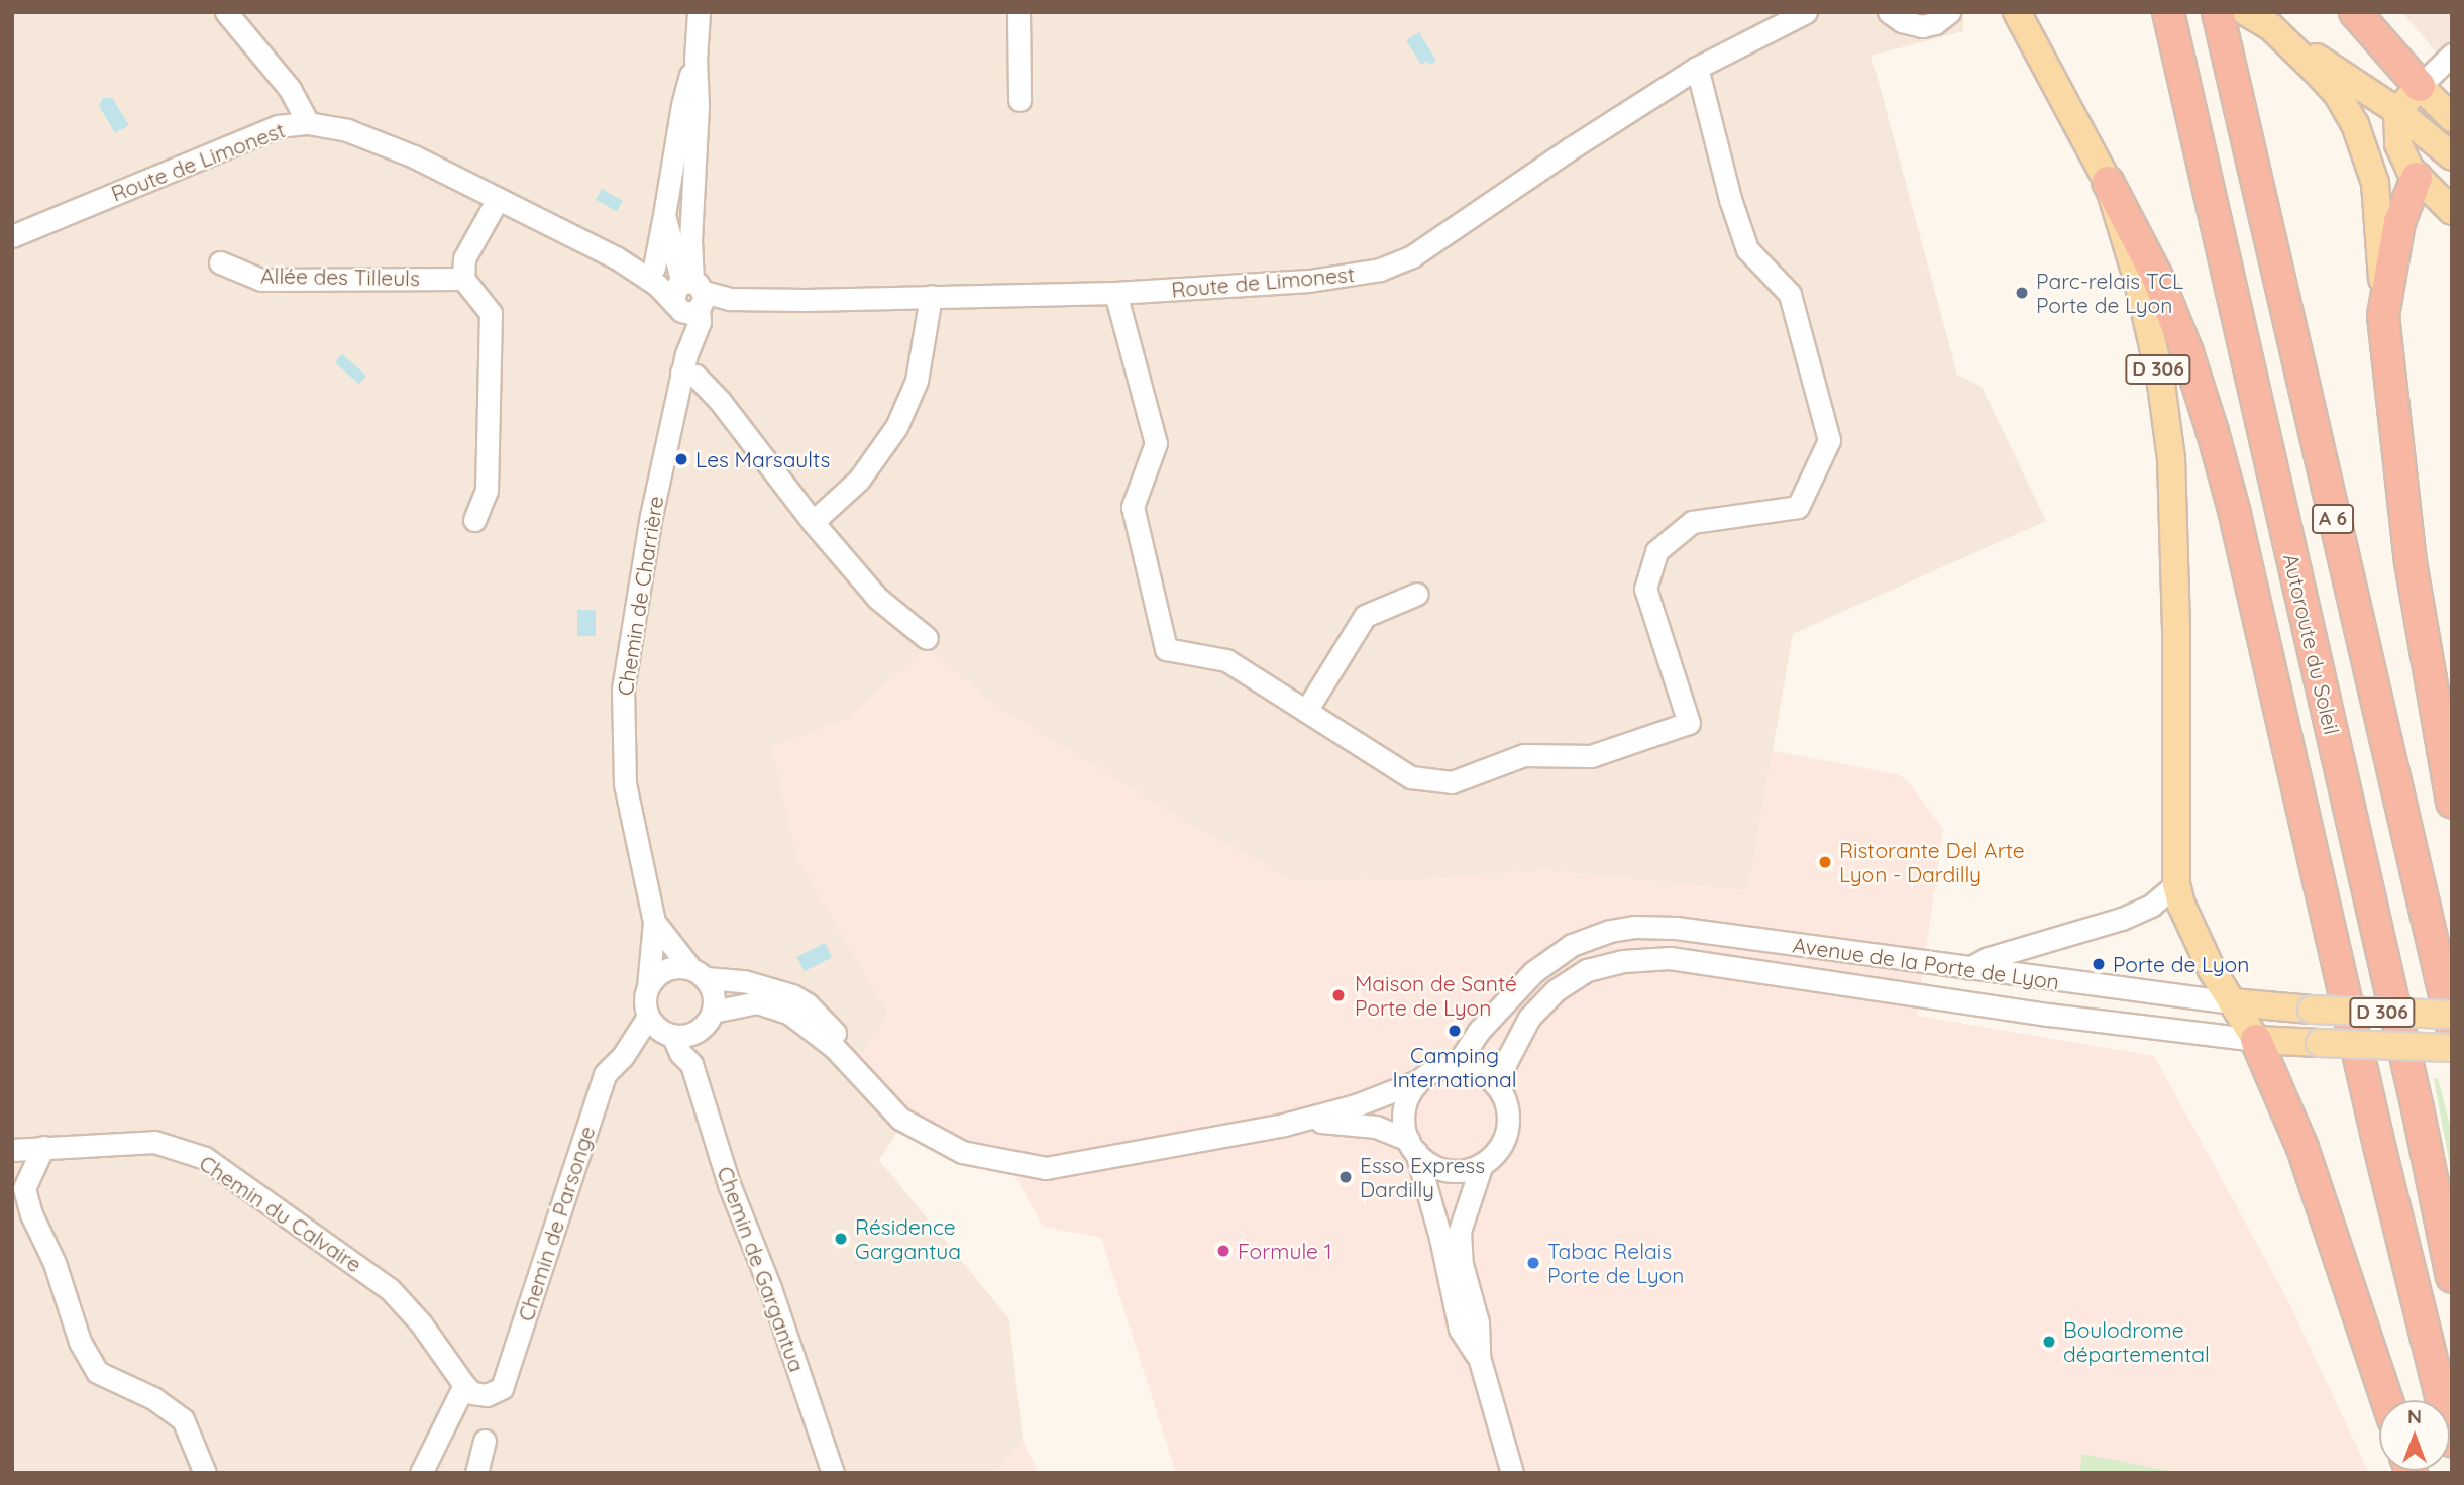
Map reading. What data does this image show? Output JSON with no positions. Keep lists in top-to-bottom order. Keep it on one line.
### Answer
{"streets":{"highway":["A 6","Autoroute du Soleil"],"main road":["D 306","Avenue de la Porte de Lyon"],"street":["Route de Limonest","Allée des Tilleuls","Chemin de Charrière","Chemin du Calvaire","Chemin de Parsonge","Chemin de Gargantua"]},"crossings":[["Route de Limonest","Chemin de Charrière"],["D 306","Avenue de la Porte de Lyon"],["Chemin de Charrière","Chemin de Parsonge"],["Chemin de Charrière","Chemin de Gargantua"],["Chemin du Calvaire","Chemin de Parsonge"],["Chemin de Parsonge","Chemin de Gargantua"]],"places":["Parc-relais TCL Porte de Lyon","Les Marsaults","Ristorante Del Arte Lyon - Dardilly","Porte de Lyon","Maison de Santé Porte de Lyon","Camping International","Esso Express Dardilly","Résidence Gargantua","Formule 1","Tabac Relais Porte de Lyon","Boulodrome départemental"],"north":"top"}
